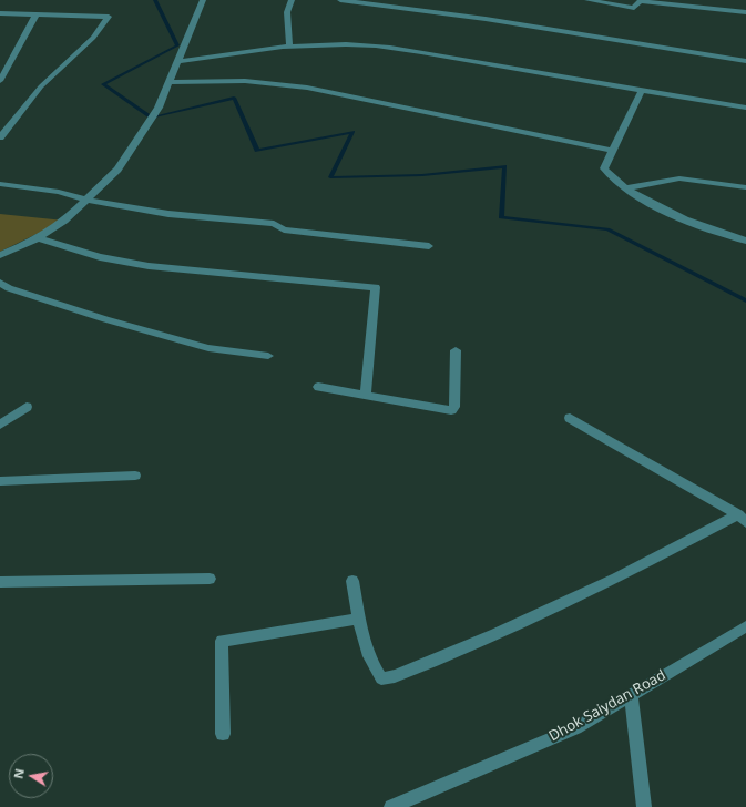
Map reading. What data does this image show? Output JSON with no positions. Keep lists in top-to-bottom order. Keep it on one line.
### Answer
{"streets":{"street":["Dhok Saiydan Road"]},"north":"left"}
